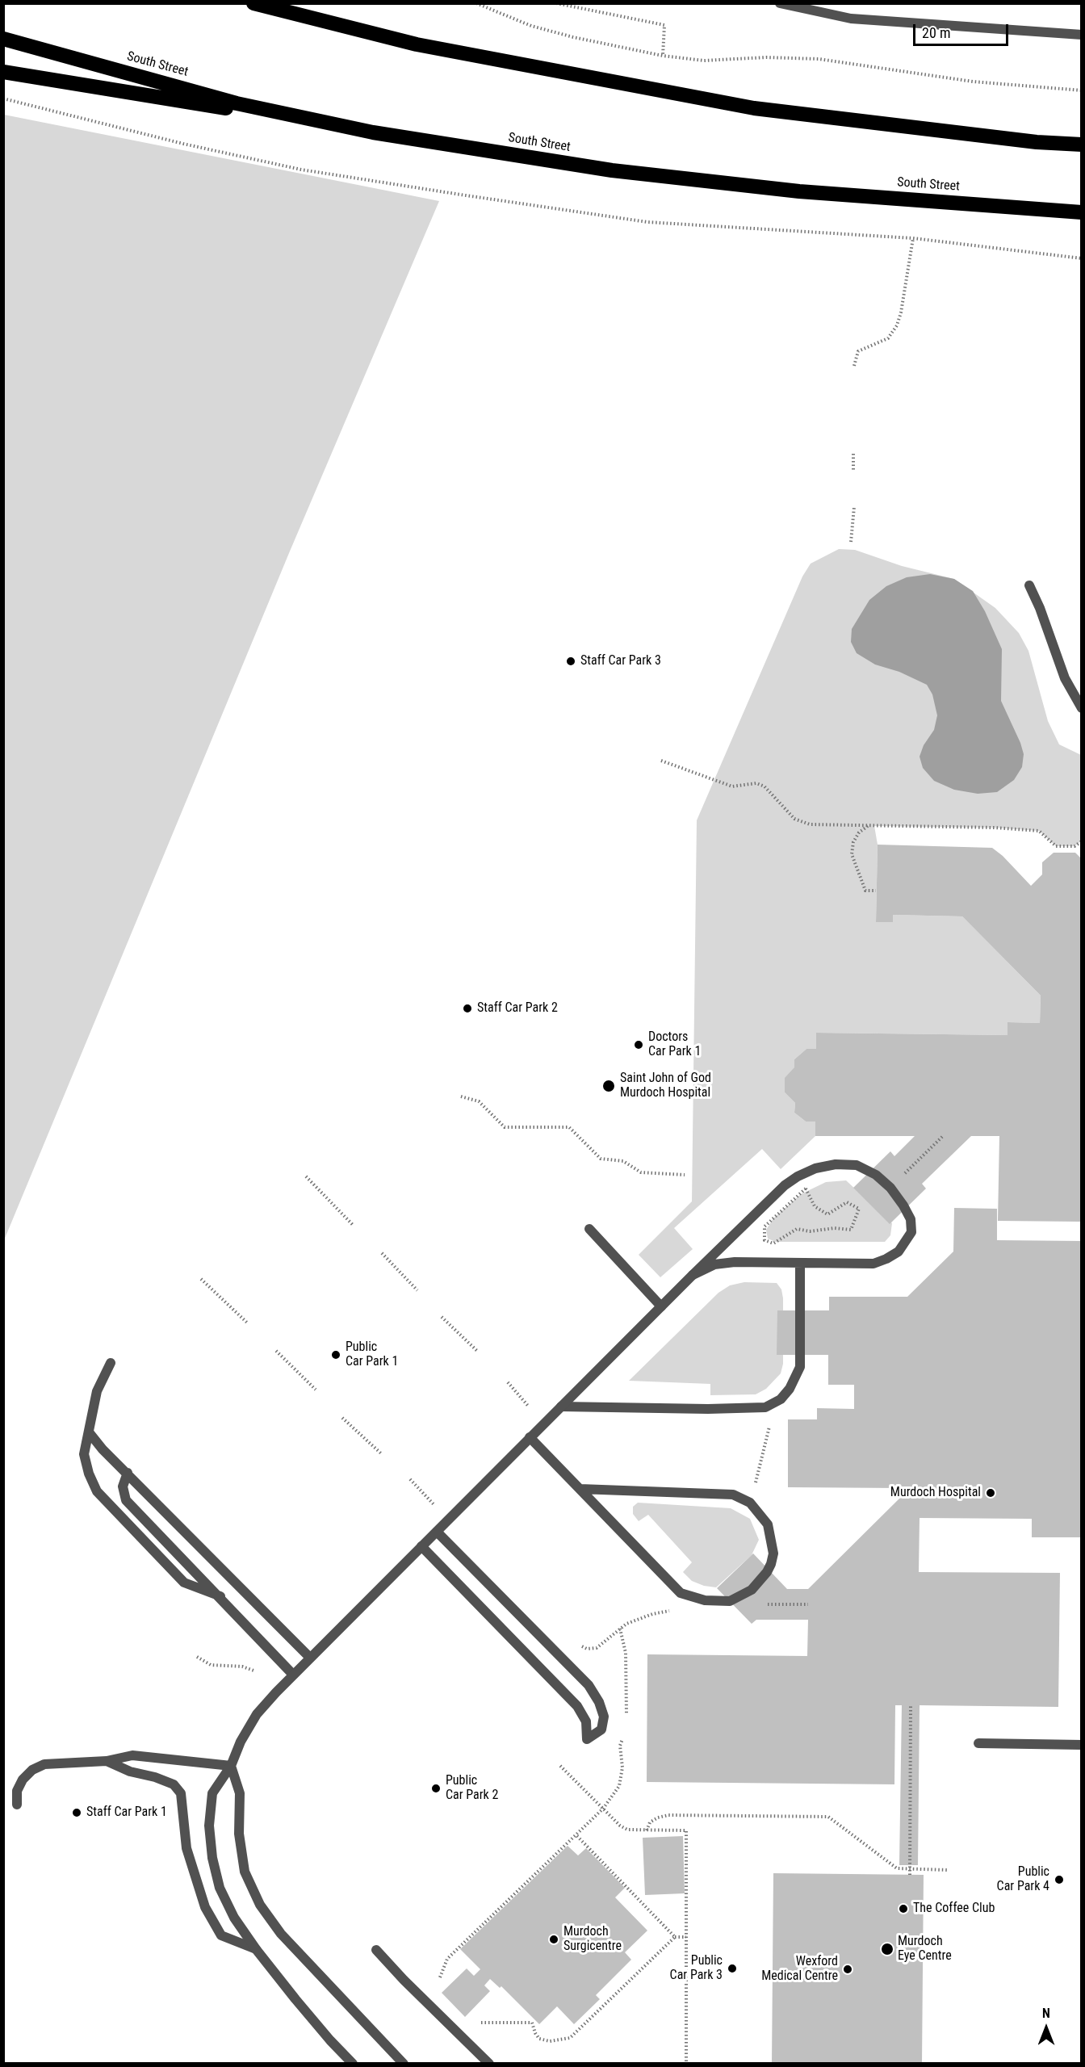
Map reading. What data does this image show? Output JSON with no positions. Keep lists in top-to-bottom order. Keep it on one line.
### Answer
{"streets":{"highway":["South Street"]},"places":["Staff Car Park 3","Staff Car Park 2","Doctors Car Park 1","Saint John of God Murdoch Hospital","Public Car Park 1","Murdoch Hospital","Public Car Park 2","Staff Car Park 1","Public Car Park 4","The Coffee Club","Murdoch Surgicentre","Murdoch Eye Centre","Public Car Park 3","Wexford Medical Centre"],"scale_bar":"20 m","north":"top"}
